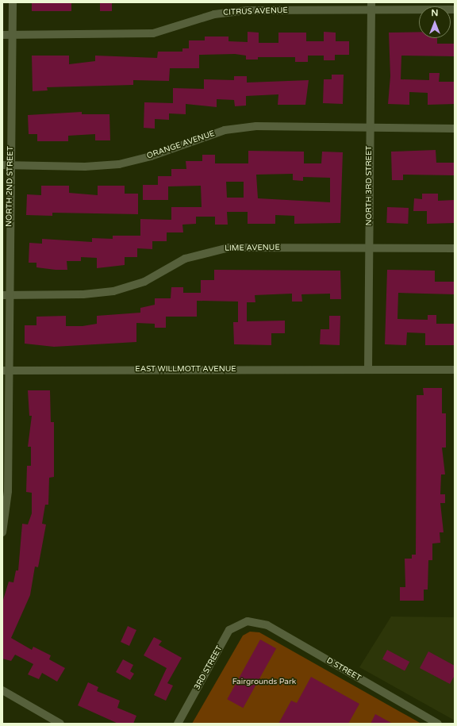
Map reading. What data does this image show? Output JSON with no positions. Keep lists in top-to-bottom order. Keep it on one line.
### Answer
{"streets":{"street":["CITRUS AVENUE","ORANGE AVENUE","NORTH 3RD STREET","NORTH 2ND STREET","LIME AVENUE","EAST WILLMOTT AVENUE","3RD STREET","D STREET"]},"crossings":[["CITRUS AVENUE","NORTH 3RD STREET"],["CITRUS AVENUE","NORTH 2ND STREET"],["ORANGE AVENUE","NORTH 3RD STREET"],["ORANGE AVENUE","NORTH 2ND STREET"],["NORTH 3RD STREET","LIME AVENUE"],["NORTH 3RD STREET","EAST WILLMOTT AVENUE"],["NORTH 2ND STREET","LIME AVENUE"],["NORTH 2ND STREET","EAST WILLMOTT AVENUE"],["3RD STREET","D STREET"]],"parks":["Fairgrounds Park"],"north":"top"}
